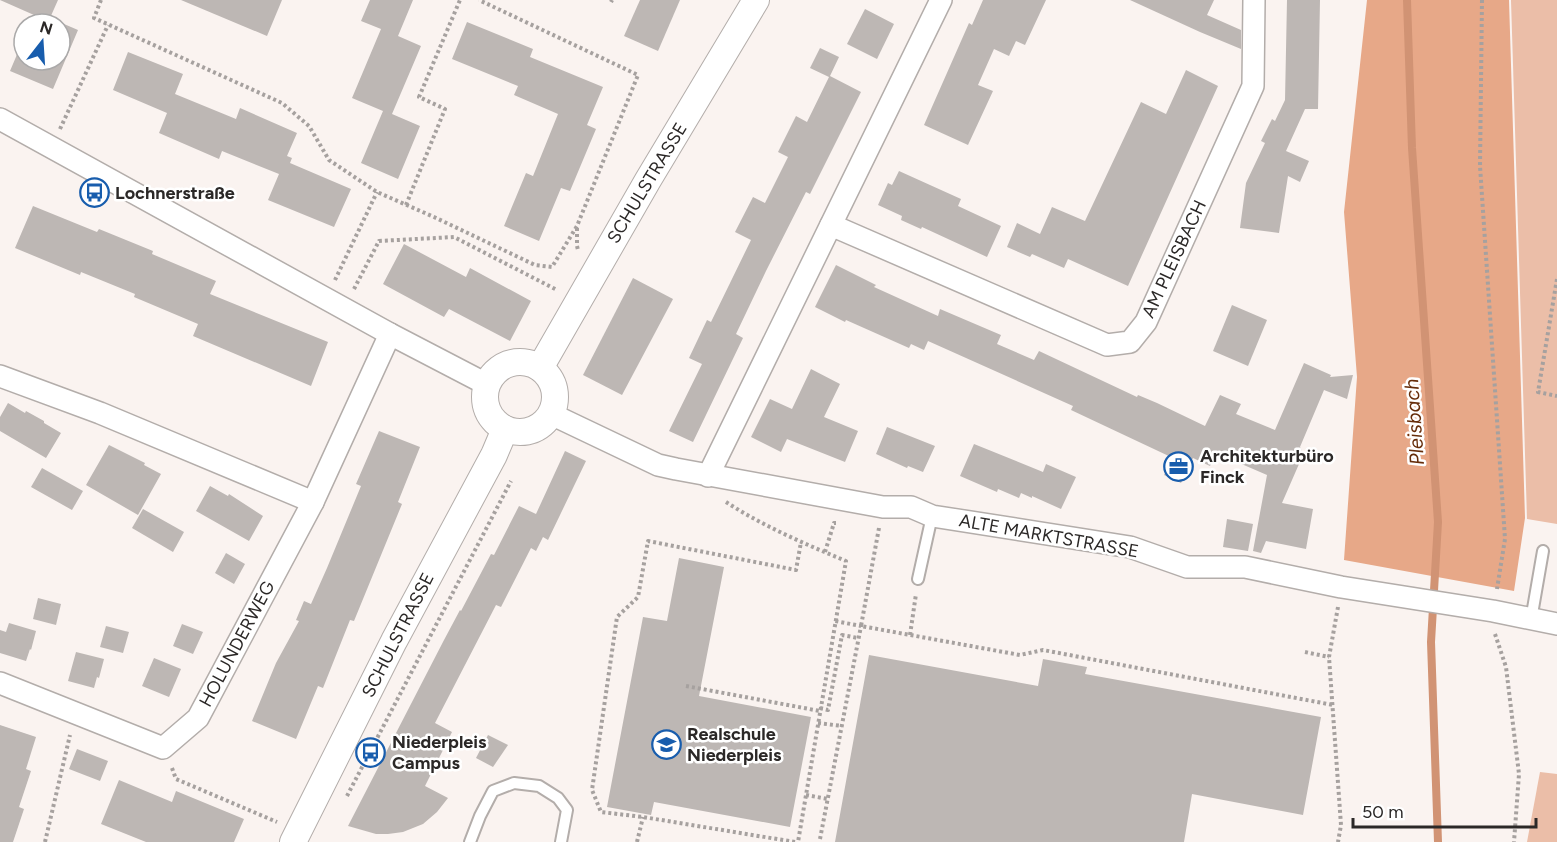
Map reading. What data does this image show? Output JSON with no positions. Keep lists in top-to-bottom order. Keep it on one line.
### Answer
{"streets":{"street":["SCHULSTRASSE","AM PLEISBACH","ALTE MARKTSTRASSE","HOLUNDERWEG"]},"crossings":[["SCHULSTRASSE","ALTE MARKTSTRASSE"]],"water":["Pleisbach"],"places":{"bus stop":["Lochnerstraße","Niederpleis Campus"],"office":["Architekturbüro Finck"],"school or university":["Realschule Niederpleis"]},"scale_bar":"50 m","north":"top"}
